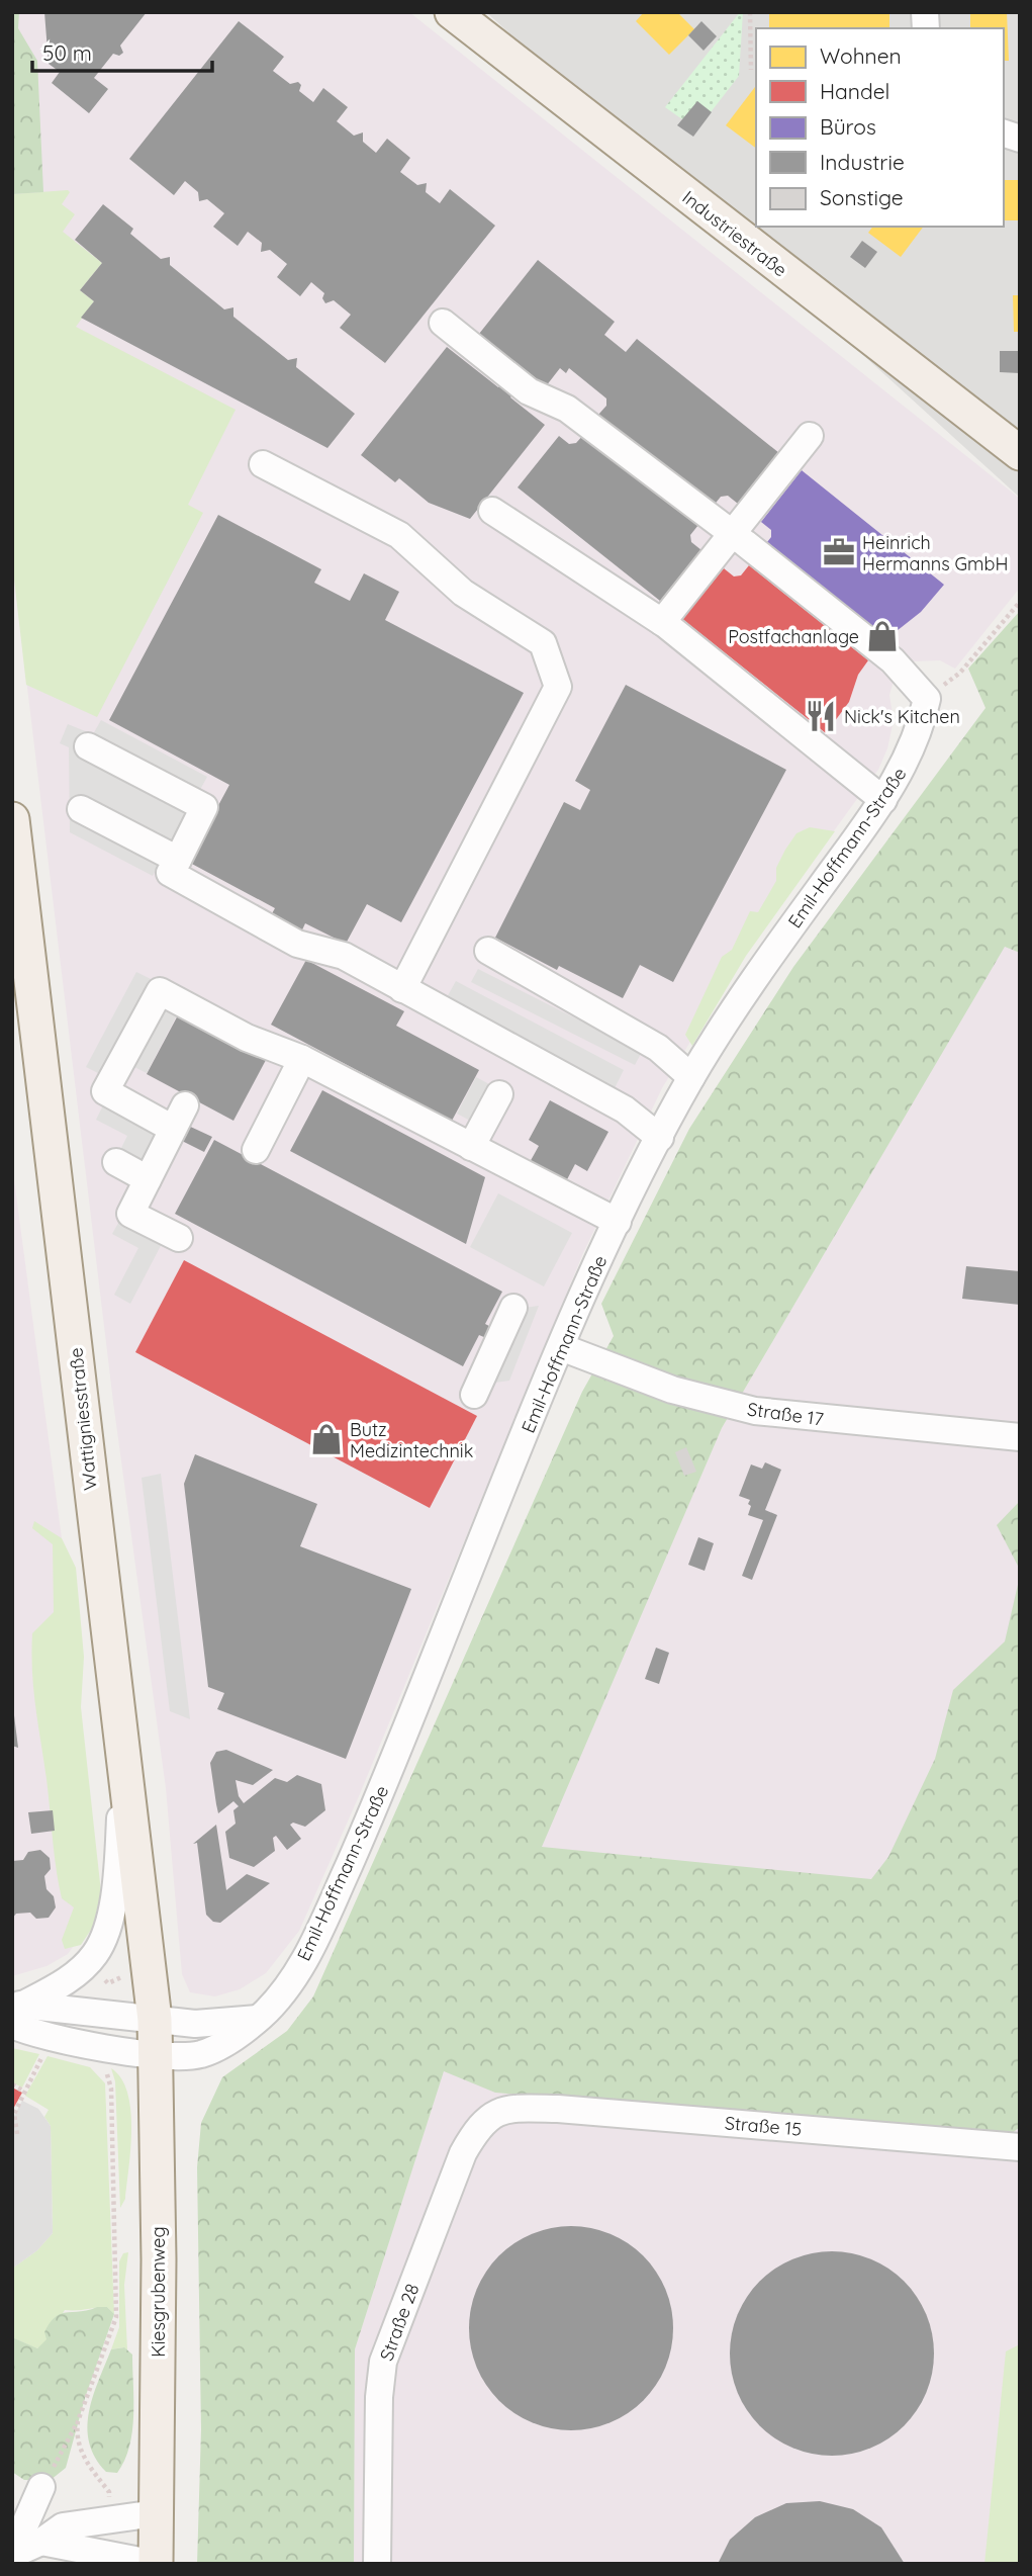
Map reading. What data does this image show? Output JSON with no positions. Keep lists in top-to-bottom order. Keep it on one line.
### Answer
{"streets":{"main road":["Industriestraße","Wattigniesstraße","Kiesgrubenweg"],"street":["Emil-Hoffmann-Straße","Straße 17","Straße 15","Straße 28"]},"crossings":[["Emil-Hoffmann-Straße","Straße 17"],["Emil-Hoffmann-Straße","Kiesgrubenweg"],["Wattigniesstraße","Kiesgrubenweg"],["Straße 15","Straße 28"]],"places":{"office":["Heinrich Hermanns GmbH"],"shop":["Postfachanlage","Butz Medizintechnik"],"restaurant":["Nick's Kitchen"]},"legend":["Wohnen","Handel","Büros","Industrie","Sonstige"],"scale_bar":"50 m"}
